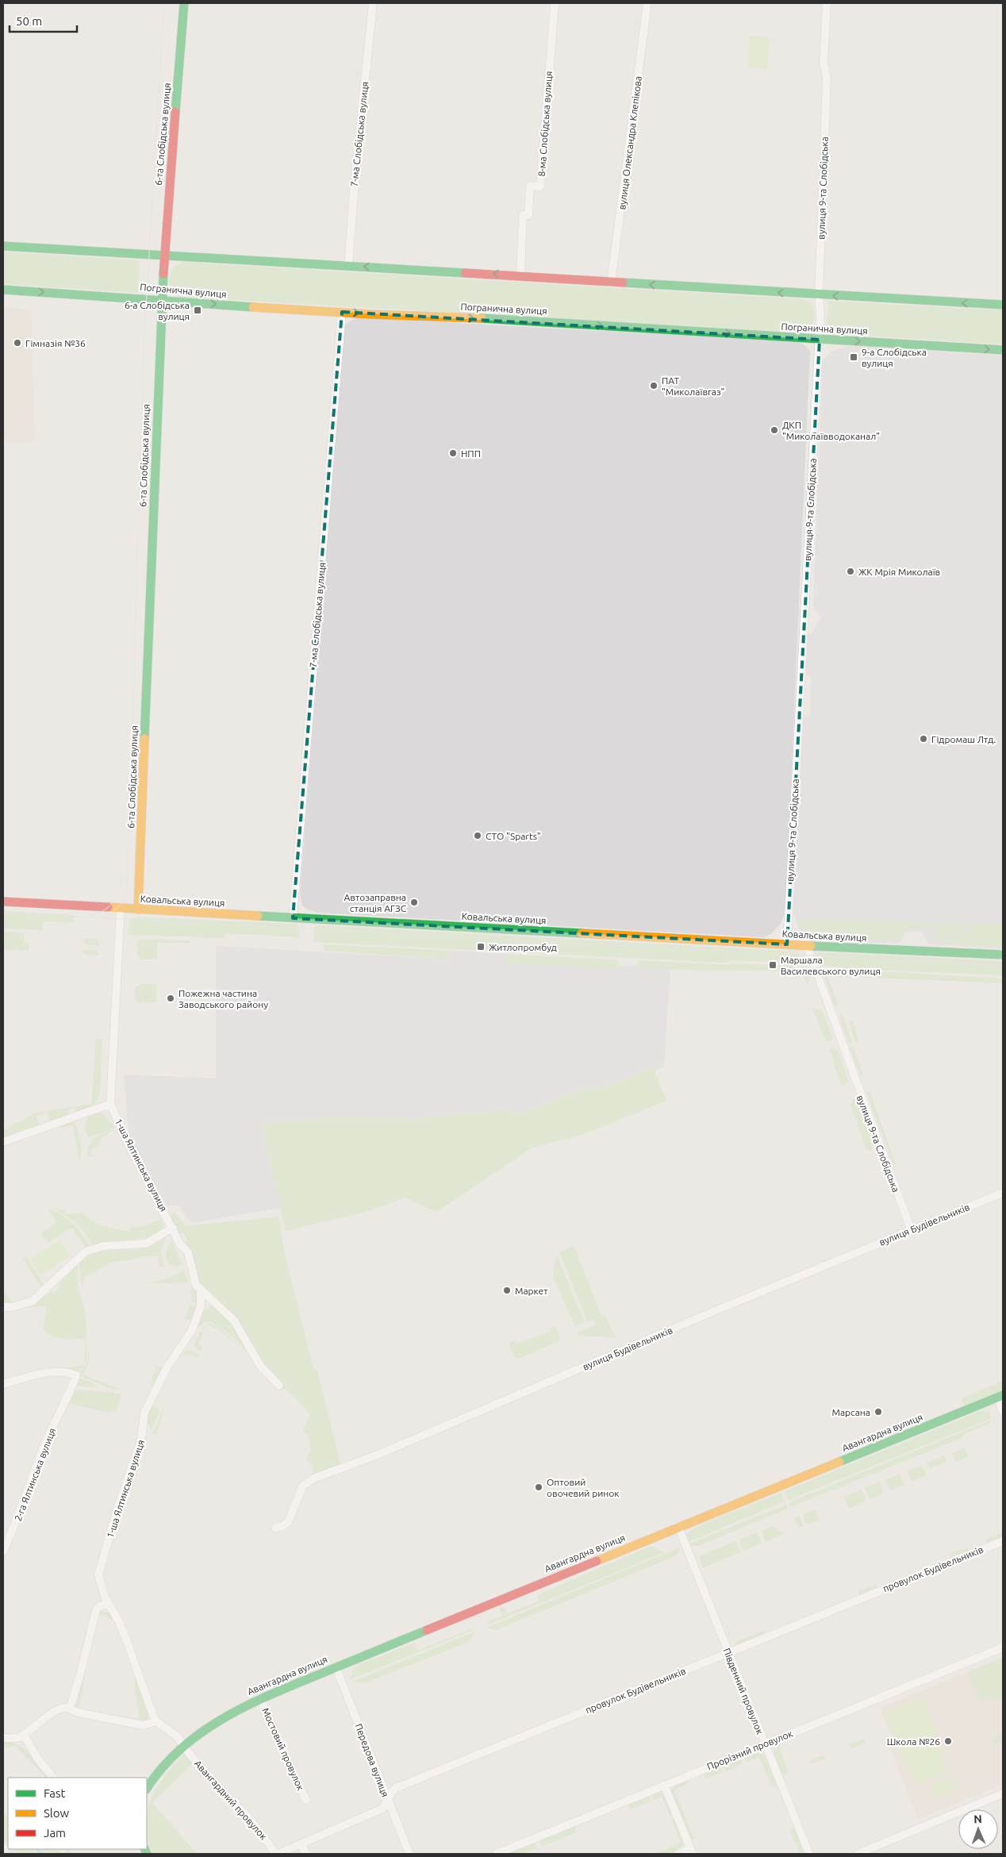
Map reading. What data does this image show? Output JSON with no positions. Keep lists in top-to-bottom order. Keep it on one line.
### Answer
{"streets":{"street":["8-ма Слобідська вулиця","6-та Слобідська вулиця","7-ма Слобідська вулиця","вулиця Олександра Клепікова","вулиця 9-та Слобідська","Погранична вулиця","Ковальська вулиця","1-ша Ялтинська вулиця","вулиця Будівельників","Авангардна вулиця","2-га Ялтинська вулиця","провулок Будівельників","Південний провулок","Мостовий провулок","Прорізний провулок","Передова вулиця","Авангардний провулок"]},"crossings":[["6-та Слобідська вулиця","Погранична вулиця"],["6-та Слобідська вулиця","Ковальська вулиця"],["7-ма Слобідська вулиця","Погранична вулиця"],["7-ма Слобідська вулиця","Ковальська вулиця"],["вулиця 9-та Слобідська","Погранична вулиця"],["вулиця 9-та Слобідська","Ковальська вулиця"],["вулиця 9-та Слобідська","вулиця Будівельників"],["1-ша Ялтинська вулиця","Авангардна вулиця"],["1-ша Ялтинська вулиця","Авангардний провулок"],["Авангардна вулиця","Південний провулок"],["Авангардна вулиця","Мостовий провулок"],["Авангардна вулиця","Передова вулиця"],["Авангардна вулиця","Авангардний провулок"],["провулок Будівельників","Південний провулок"],["провулок Будівельників","Передова вулиця"],["провулок Будівельників","Авангардний провулок"],["Південний провулок","Прорізний провулок"]],"places":{"transit":["6-а Слобідська вулиця","9-а Слобідська вулиця","Житлопромбуд","Маршала Василевського вулиця"],"other":["Гімназія №36","ПАТ \"Миколаївгаз\"","ДКП \"Миколаївводоканал\"","НПП","ЖК Мрія Миколаїв","Гідромаш Лтд.","СТО \"Sparts\"","Автозаправна станція АГЗС","Пожежна частина Заводського району","Маркет","Марсана","Оптовий овочевий ринок","Школа №26"]},"legend":["Fast","Slow","Jam"],"scale_bar":"50 m","north":"top"}
